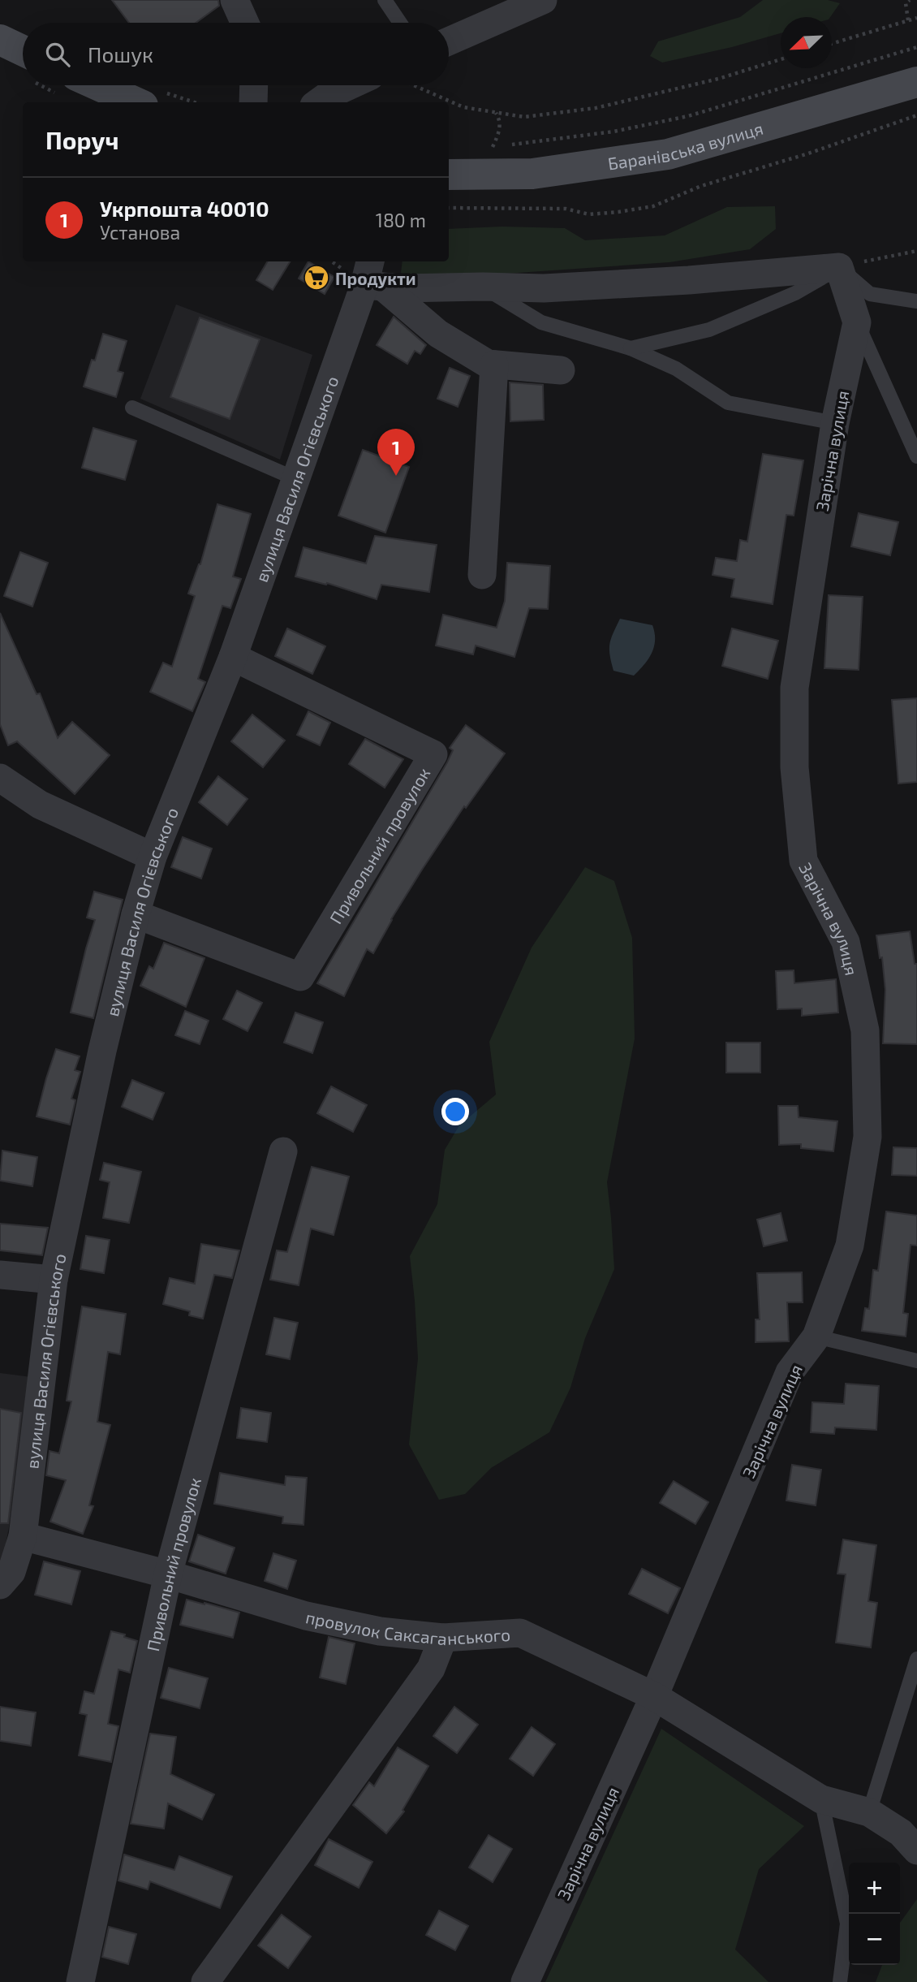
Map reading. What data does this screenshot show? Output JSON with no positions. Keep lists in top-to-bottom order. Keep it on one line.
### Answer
{"streets":{"main road":["Баранівська вулиця"],"street":["Зарічна вулиця","вулиця Василя Огієвського","Привольний провулок","провулок Саксаганського"]},"crossings":[["Зарічна вулиця","провулок Саксаганського"],["вулиця Василя Огієвського","Привольний провулок"],["вулиця Василя Огієвського","провулок Саксаганського"],["Привольний провулок","провулок Саксаганського"]],"places":{"supermarket":["Продукти"]},"north":"bottom left","page":{"search":"Пошук","heading":"Поруч","list":[{"mark":"1","name":"Укрпошта 40010","note":"Установа","value":"180 m"}],"pins":"1","map_buttons":["+","−"]}}
